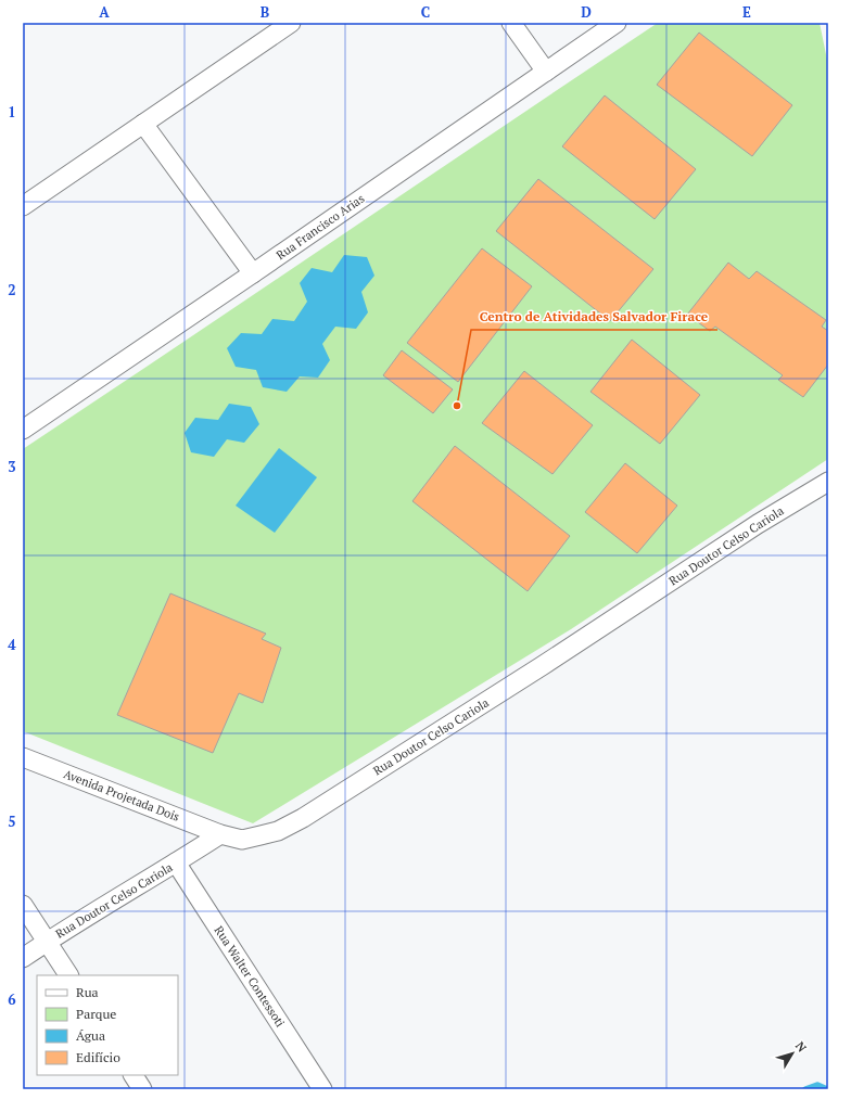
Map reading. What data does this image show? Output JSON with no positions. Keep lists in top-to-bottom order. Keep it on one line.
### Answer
{"streets":{"street":["Rua Francisco Arias","Rua Doutor Celso Cariola","Avenida Projetada Dois","Rua Walter Contessoti"]},"crossings":[["Rua Doutor Celso Cariola","Avenida Projetada Dois"],["Rua Doutor Celso Cariola","Rua Walter Contessoti"]],"places":["Centro de Atividades Salvador Firace"],"legend":["Rua","Parque","Água","Edifício"],"north":"top right","grid":{"columns":["A","B","C","D","E"],"rows":["1","2","3","4","5","6"]}}
